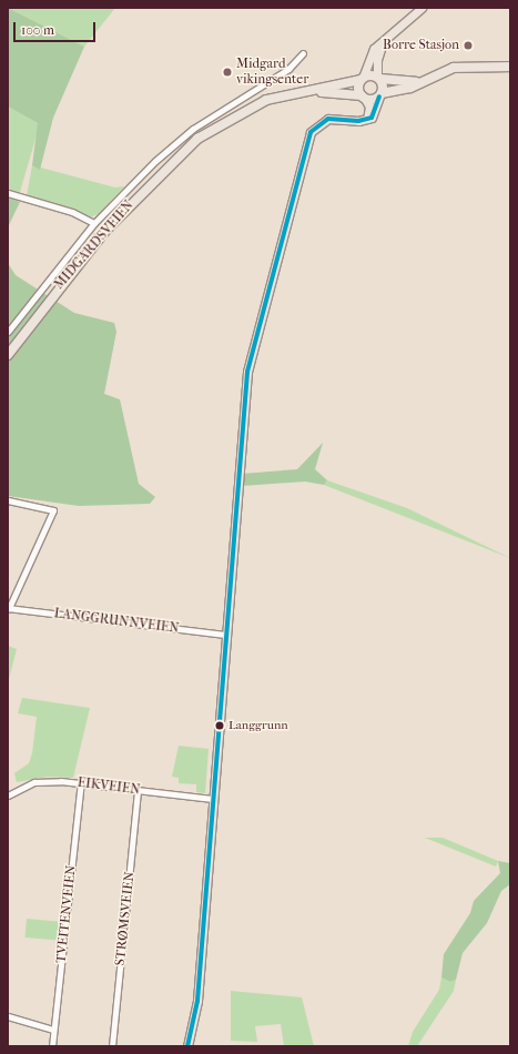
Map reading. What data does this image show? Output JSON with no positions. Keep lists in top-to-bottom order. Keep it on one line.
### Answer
{"streets":{"highway":["MIDGARDSVEIEN"],"street":["LANGGRUNNVEIEN","EIKVEIEN","TVEITENVEIEN","STRØMSVEIEN"]},"crossings":[["EIKVEIEN","TVEITENVEIEN"],["EIKVEIEN","STRØMSVEIEN"]],"places":["Borre Stasjon","Midgard vikingsenter","Langgrunn"],"scale_bar":"100 m"}
